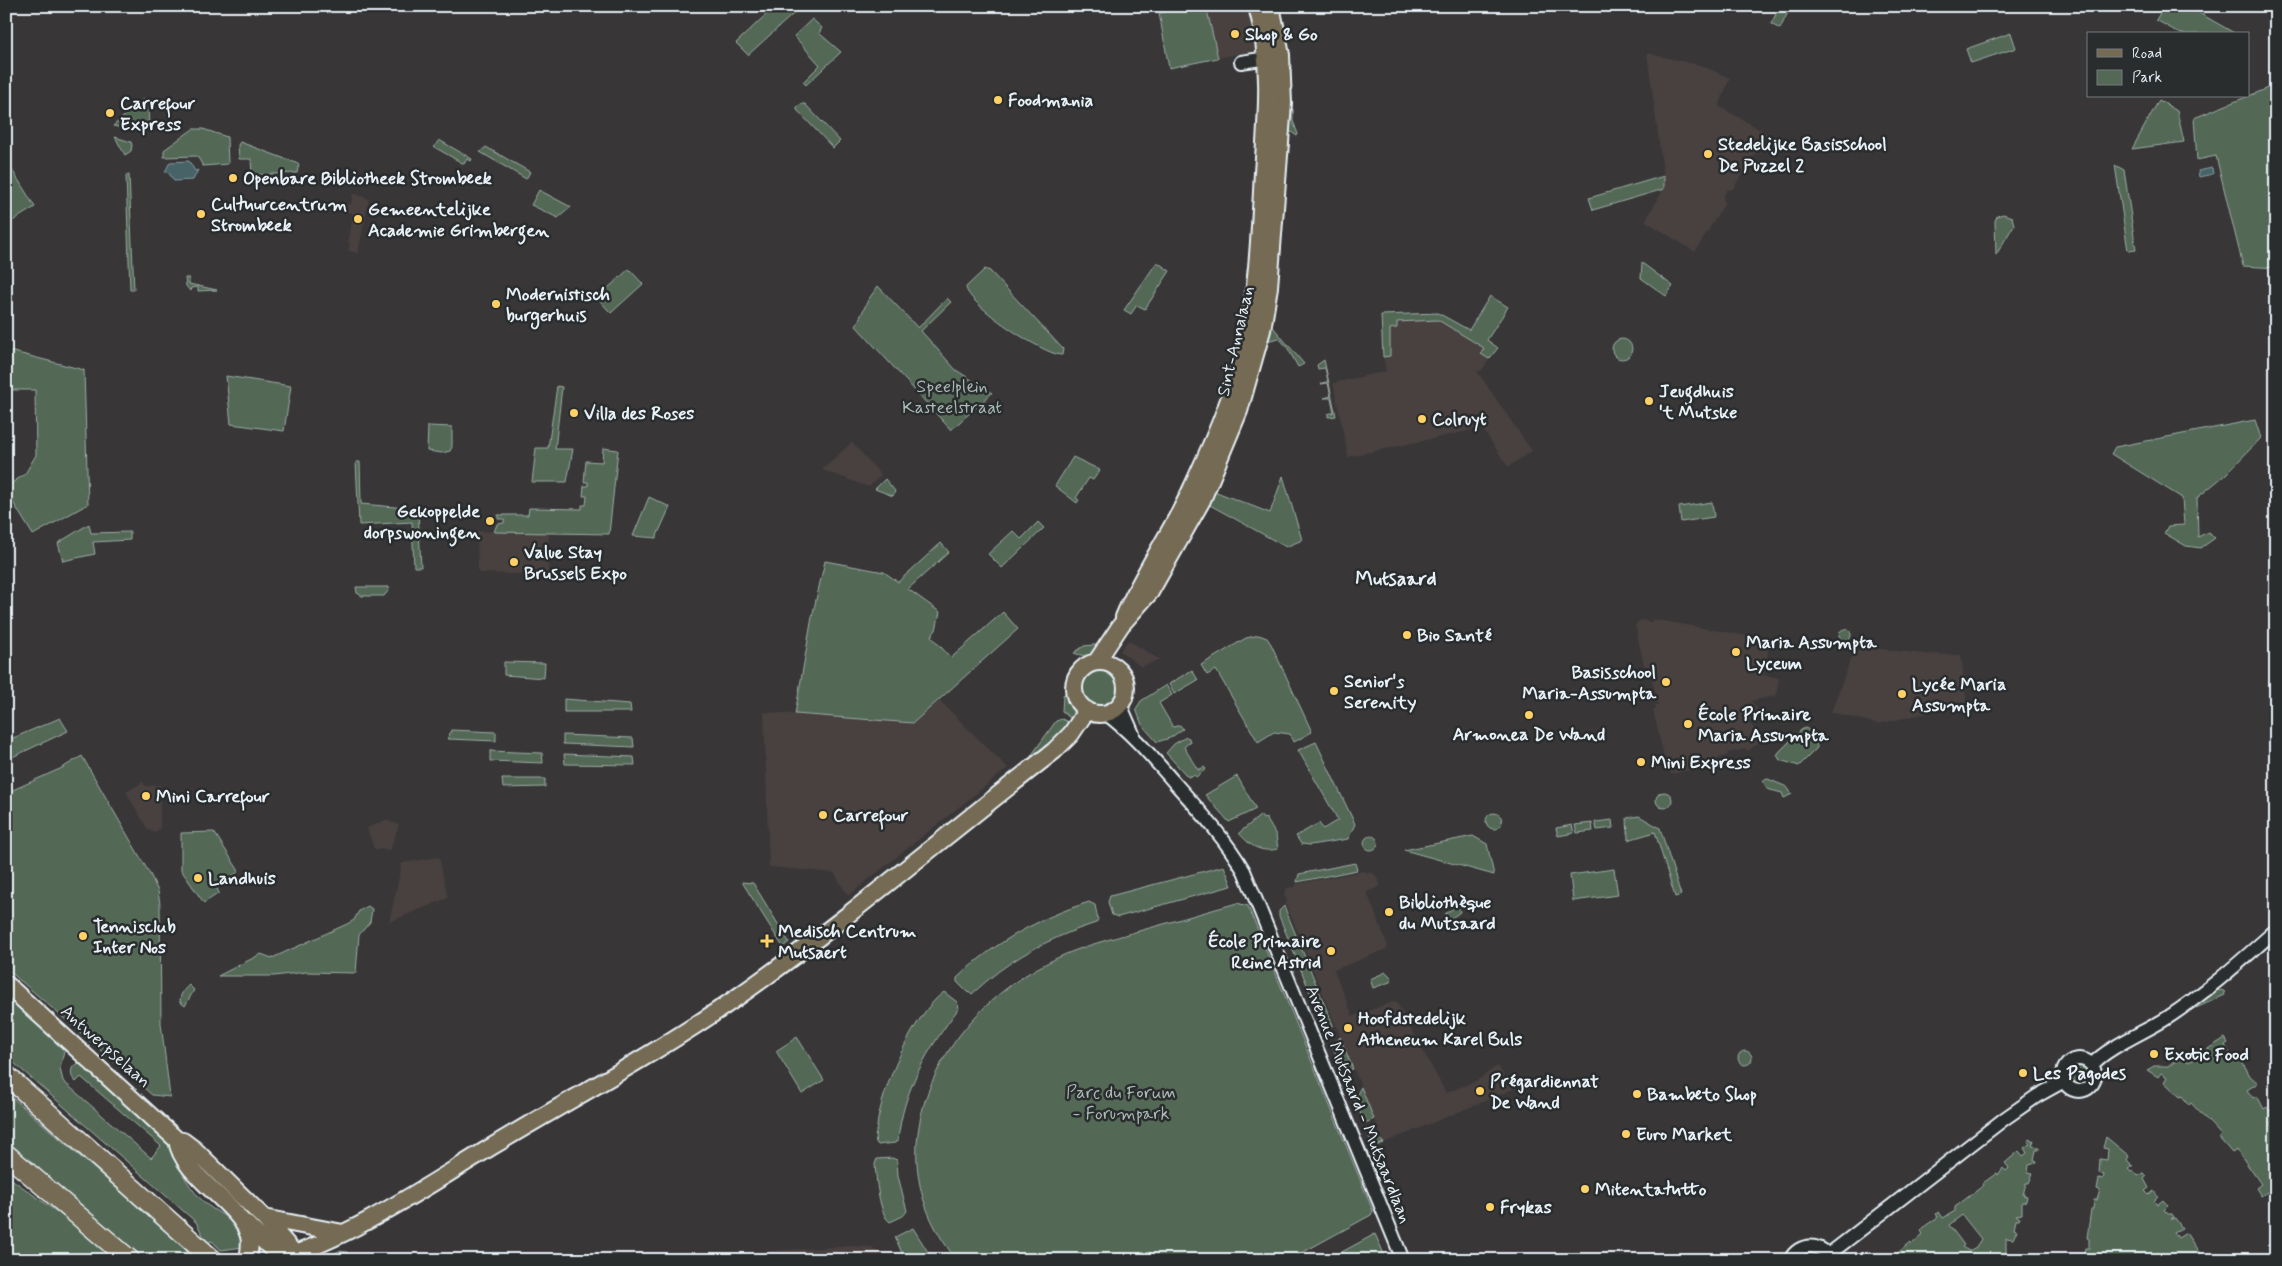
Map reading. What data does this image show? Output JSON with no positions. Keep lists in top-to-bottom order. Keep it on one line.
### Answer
{"streets":{"main road":["Sint-Annalaan","Antwerpselaan"],"street":["Avenue Mutsaard - Mutsaardlaan"]},"crossings":[["Sint-Annalaan","Avenue Mutsaard - Mutsaardlaan"]],"districts":["Mutsaard"],"parks":["Speelplein Kasteelstraat","Parc du Forum - Forumpark"],"places":{"other":["Shop & Go","Foodmania","Carrefour Express","Stedelijke Basisschool De Puzzel 2","Openbare Bibliotheek Strombeek","Cultuurcentrum Strombeek","Gemeentelijke Academie Grimbergen","Modernistisch burgerhuis","Jeugdhuis 't Mutske","Villa des Roses","Colruyt","Gekoppelde dorpswoningen","Value Stay Brussels Expo","Bio Santé","Maria Assumpta Lyceum","Basisschool Maria-Assumpta","Senior's Serenity","Lycée Maria Assumpta","Armonea De Wand","École Primaire Maria Assumpta","Mini Express","Mini Carrefour","Carrefour","Landhuis","Bibliothèque du Mutsaard","Tennisclub Inter Nos","École Primaire Reine Astrid","Hoofdstedelijk Atheneum Karel Buls","Exotic Food","Les Pagodes","Prégardiennat De Wand","Bambeto Shop","Euro Market","Mitentatutto","Frykas"],"health":["Medisch Centrum Mutsaert"]},"legend":["Road","Park"]}
